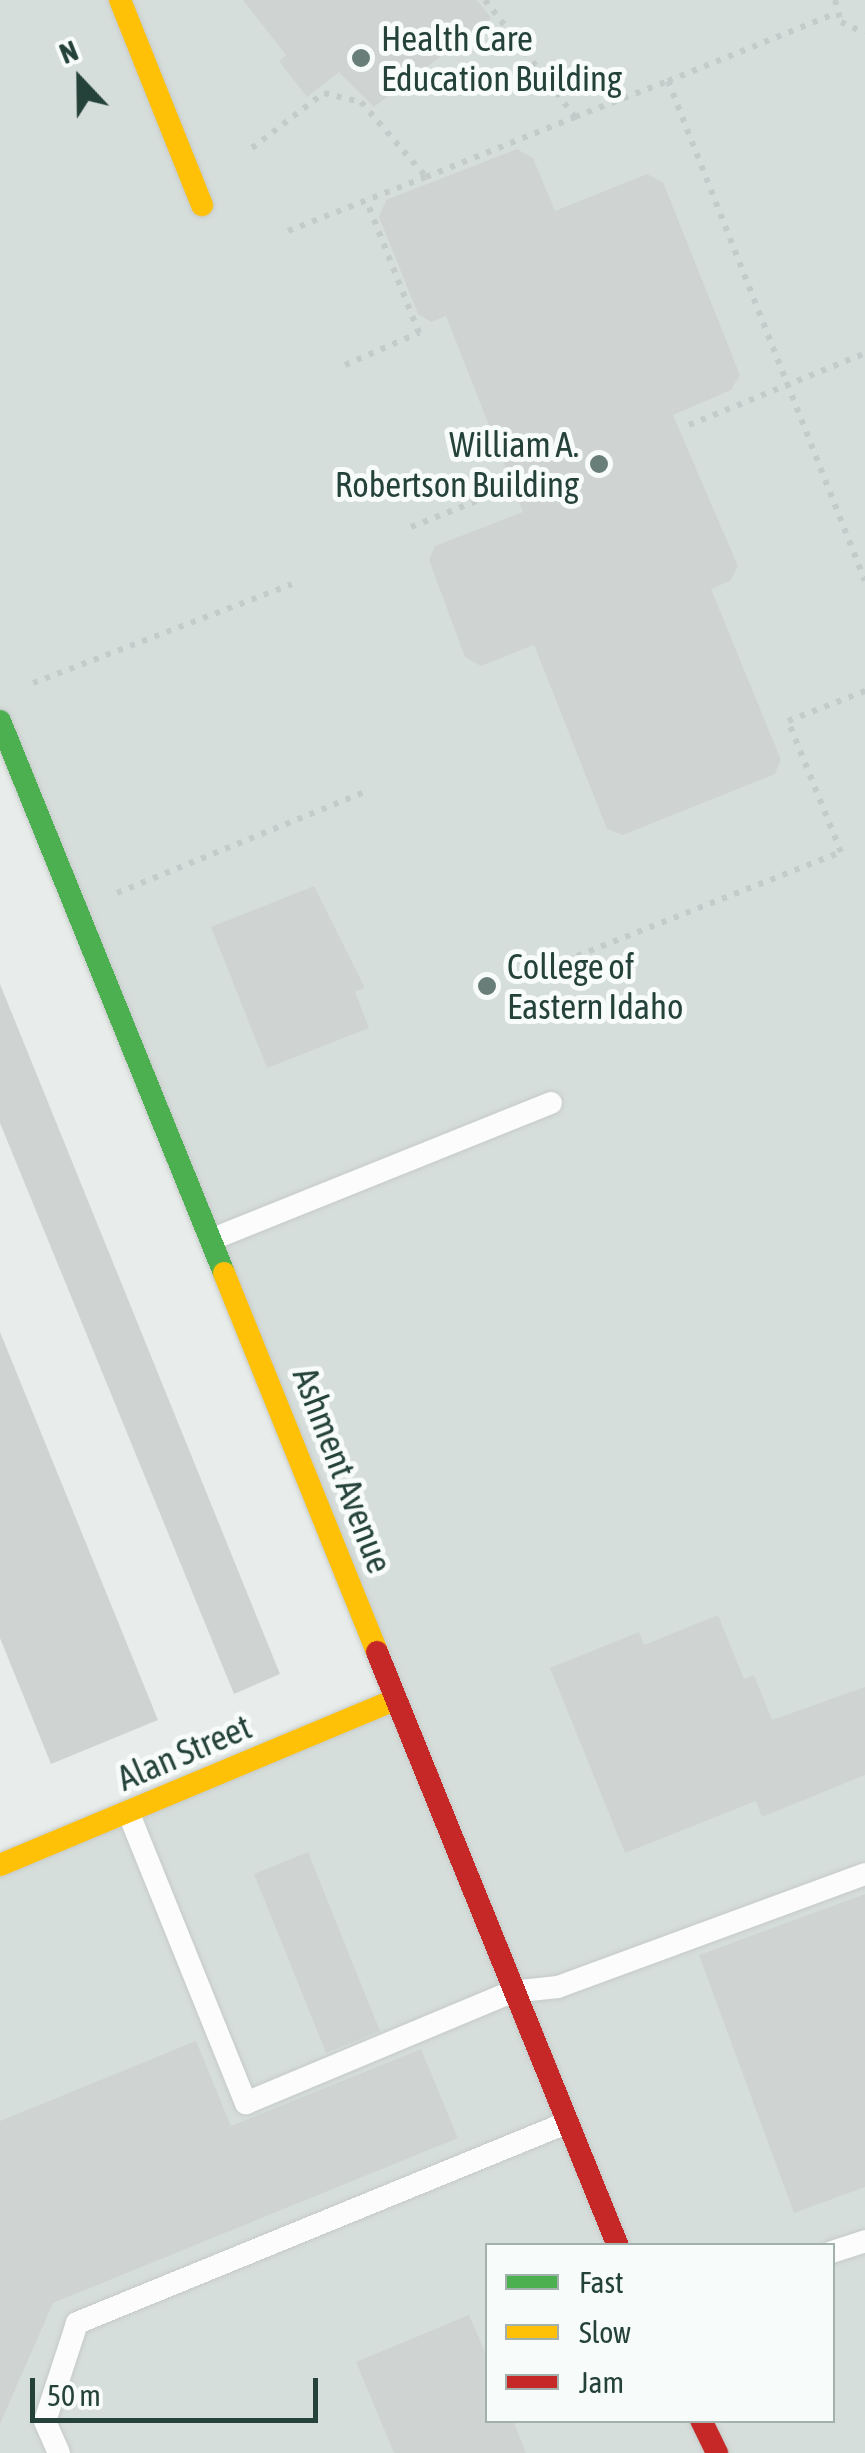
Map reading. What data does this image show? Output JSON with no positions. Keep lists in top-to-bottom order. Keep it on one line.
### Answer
{"streets":{"street":["Ashment Avenue","Alan Street"]},"crossings":[["Ashment Avenue","Alan Street"]],"places":["Health Care Education Building","William A. Robertson Building","College of Eastern Idaho"],"legend":["Fast","Slow","Jam"],"scale_bar":"50 m","north":"top"}
